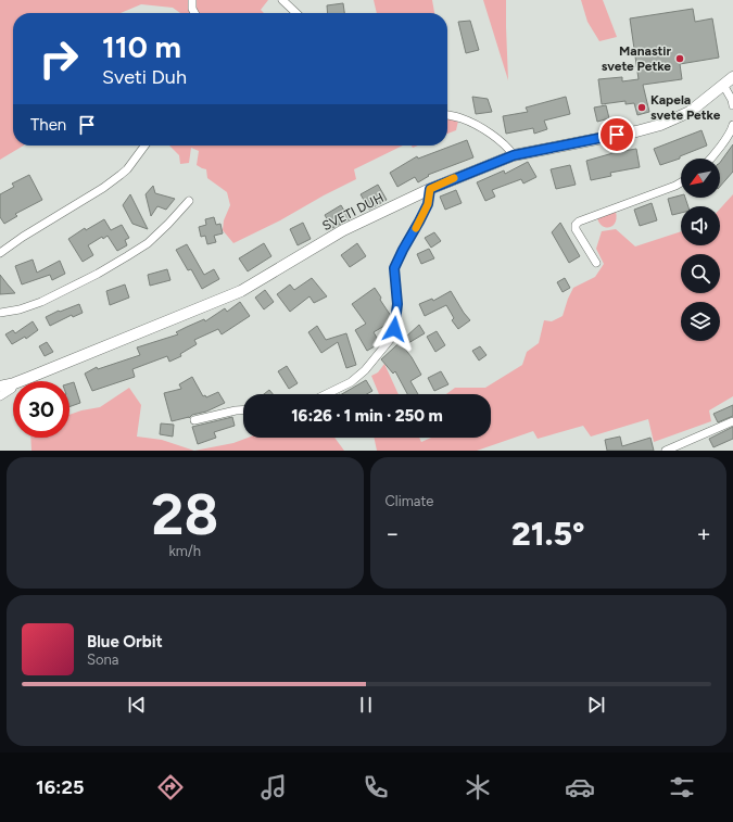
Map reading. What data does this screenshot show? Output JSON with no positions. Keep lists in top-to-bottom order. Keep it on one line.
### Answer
{"streets":{"main road":["SVETI DUH"]},"places":["Manastir svete Petke","Kapela svete Petke"],"north":"bottom left","page":{"turn":["110 m","Sveti Duh"],"then":"Then","limit":"30","trip":"16:26 · 1 min · 250 m","tile":[["28","km/h"],"Climate"],"heat":["−","21.5°","+"],"song":["Blue Orbit","Sona"],"tabs":"16:25"}}
